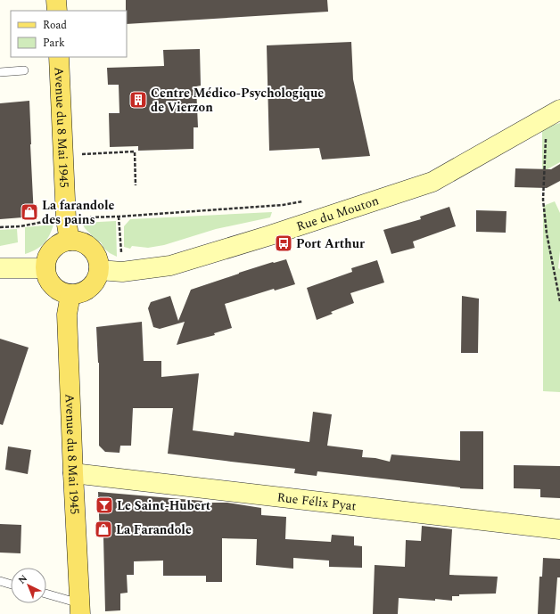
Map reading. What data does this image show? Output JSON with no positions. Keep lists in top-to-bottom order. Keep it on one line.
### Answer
{"streets":{"main road":["Avenue du 8 Mai 1945"],"street":["Rue du Mouton","Rue Félix Pyat"]},"crossings":[["Avenue du 8 Mai 1945","Rue du Mouton"],["Avenue du 8 Mai 1945","Rue Félix Pyat"]],"places":{"building":["Centre Médico-Psychologique de Vierzon"],"shop":["La farandole des pains","La Farandole"],"bus stop":["Port Arthur"],"bar":["Le Saint-Hubert"]},"legend":["Road","Park"],"north":"top left"}
